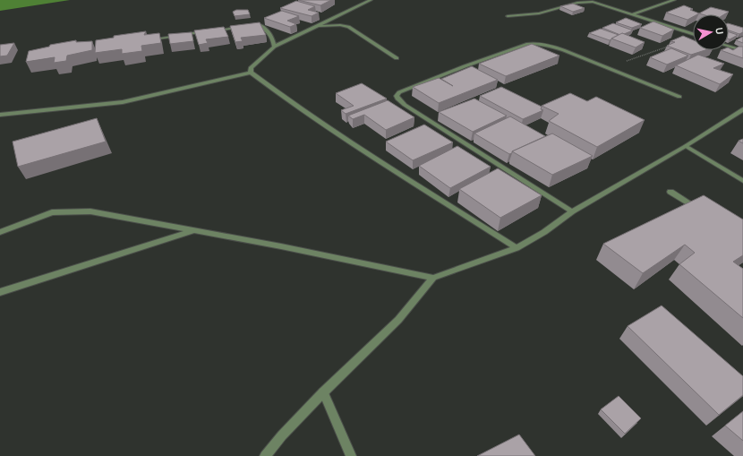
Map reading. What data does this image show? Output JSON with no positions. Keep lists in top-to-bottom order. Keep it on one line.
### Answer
{"north":"right"}
